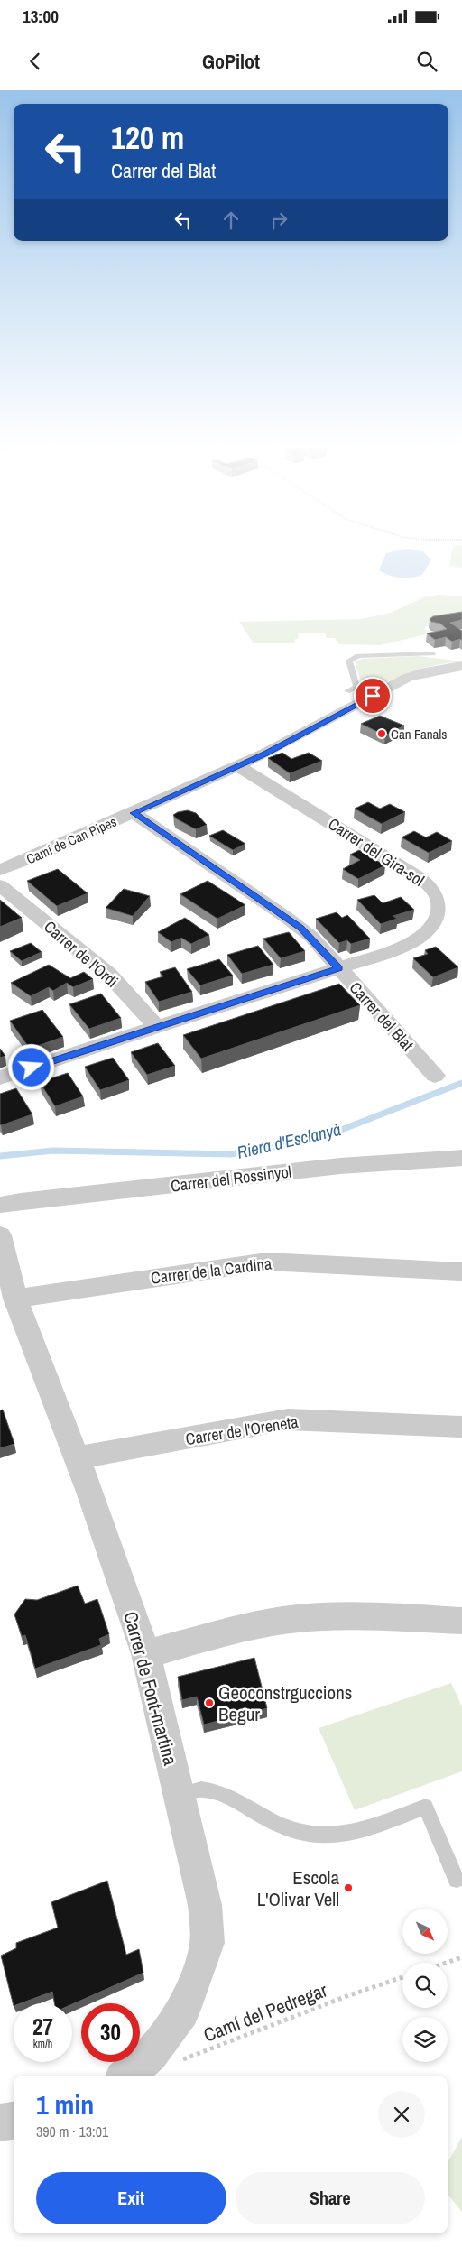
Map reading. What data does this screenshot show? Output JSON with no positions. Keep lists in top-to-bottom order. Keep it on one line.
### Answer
{"streets":{"street":["Camí de Can Pipes","Carrer del Gira-sol","Carrer de l'Ordi","Carrer del Blat","Carrer del Rossinyol","Carrer de la Cardina","Carrer de l'Oreneta","Carrer de Font-martina"],"path":["Camí del Pedregar"]},"crossings":[["Camí de Can Pipes","Carrer del Gira-sol"],["Camí de Can Pipes","Carrer del Blat"],["Carrer del Gira-sol","Carrer de l'Ordi"],["Carrer del Gira-sol","Carrer del Blat"],["Carrer de la Cardina","Carrer de Font-martina"],["Carrer de l'Oreneta","Carrer de Font-martina"]],"water":["Riera d'Esclanyà"],"places":["Can Fanals","Geoconstrguccions Begur","Escola L'Olivar Vell"],"north":"bottom right","page":{"status":"13:00","header":"GoPilot","turn":["120 m","Carrer del Blat"],"speed":"27 km/h","limit":"30","heading":["1 min","390 m · 13:01"],"buttons":["Exit","Share"]}}
